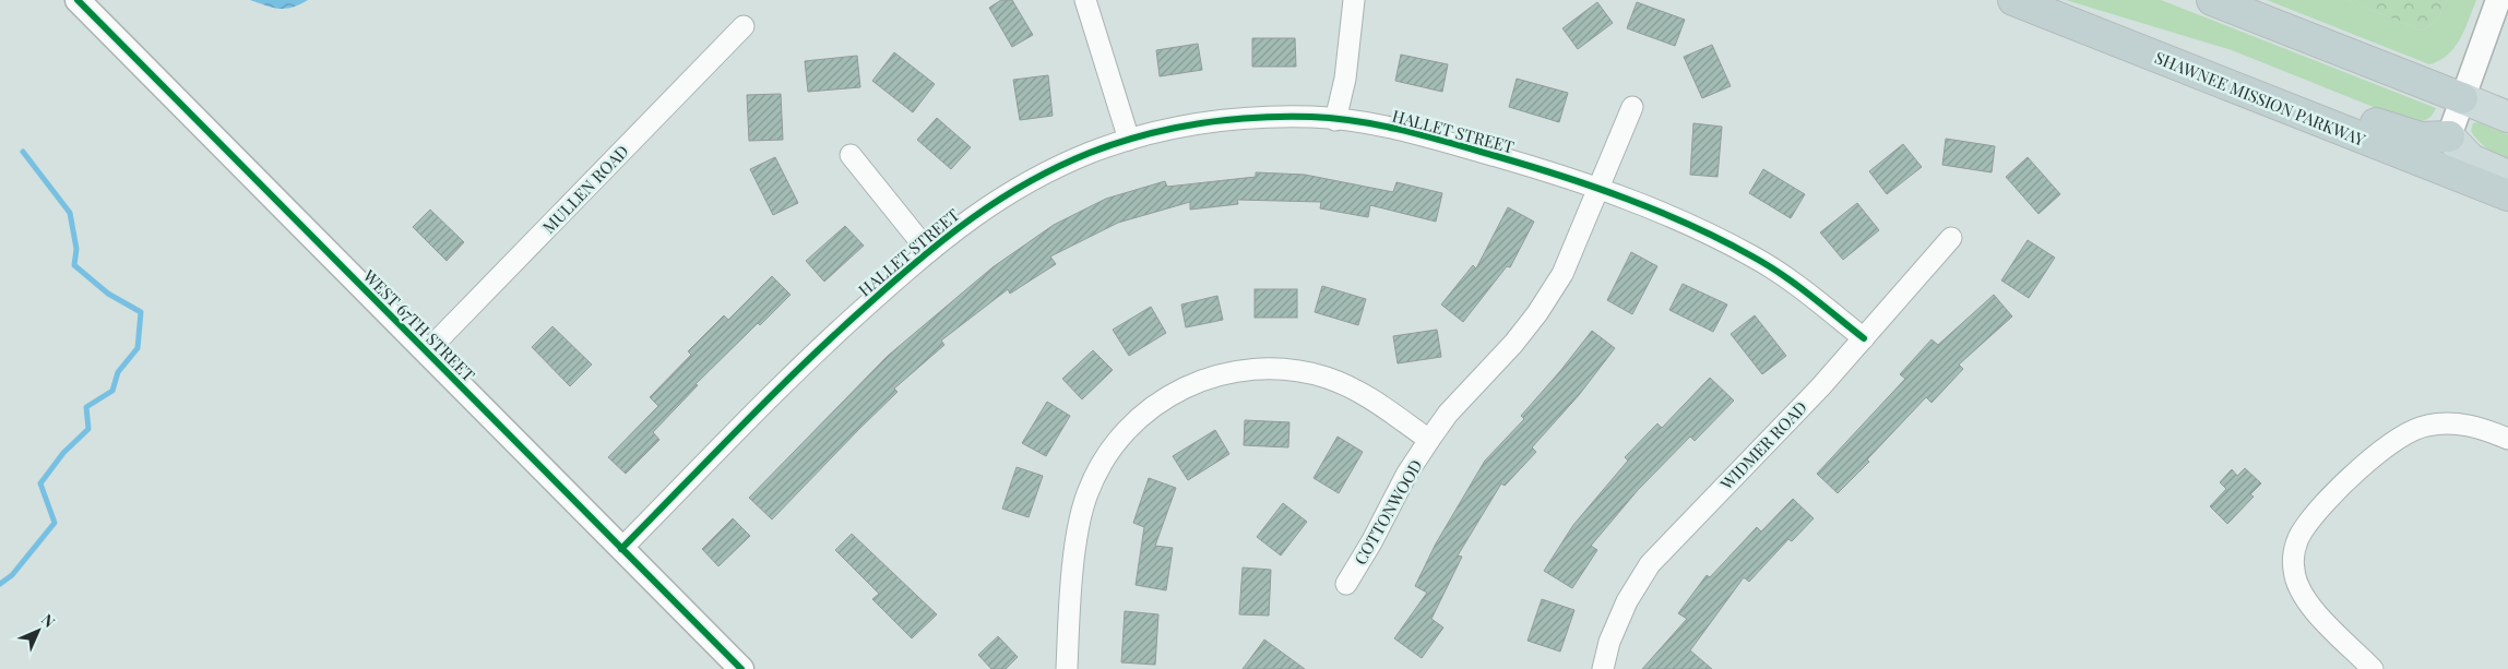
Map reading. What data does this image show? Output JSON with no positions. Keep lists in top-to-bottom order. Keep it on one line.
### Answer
{"streets":{"highway":["SHAWNEE MISSION PARKWAY"],"street":["HALLET STREET","MULLEN ROAD","WEST 67TH STREET","WIDMER ROAD","COTTONWOOD"]},"crossings":[["HALLET STREET","WEST 67TH STREET"],["HALLET STREET","WIDMER ROAD"],["HALLET STREET","COTTONWOOD"],["MULLEN ROAD","WEST 67TH STREET"]],"north":"top right"}
